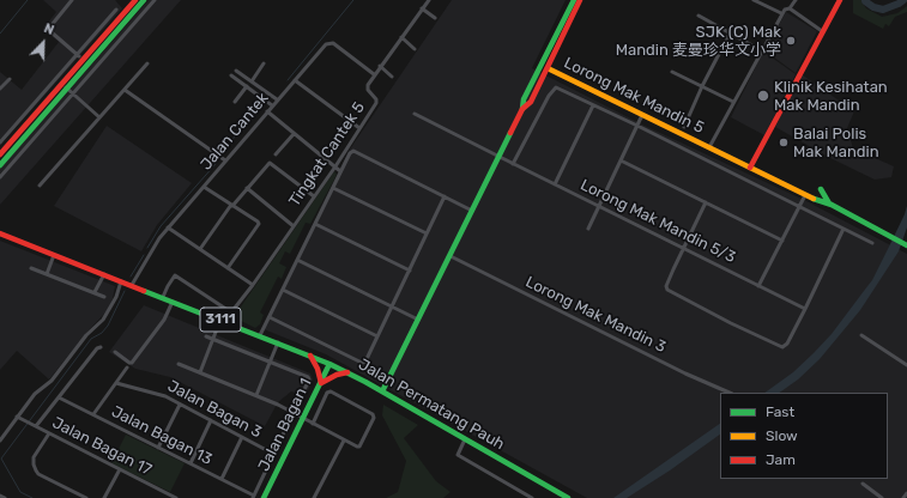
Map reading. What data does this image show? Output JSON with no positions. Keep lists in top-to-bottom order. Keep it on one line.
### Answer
{"streets":{"street":["Lorong Mak Mandin 5","Jalan Cantek","Tingkat Cantek 5","Lorong Mak Mandin 5/3","Lorong Mak Mandin 3","3111","Jalan Permatang Pauh","Jalan Bagan 3","Jalan Bagan 1","Jalan Bagan 13","Jalan Bagan 17"]},"crossings":[["Lorong Mak Mandin 5","Lorong Mak Mandin 5/3"],["Lorong Mak Mandin 5","Lorong Mak Mandin 3"],["Lorong Mak Mandin 5","Jalan Permatang Pauh"],["Jalan Cantek","Tingkat Cantek 5"],["Jalan Cantek","Jalan Permatang Pauh"],["Tingkat Cantek 5","Jalan Permatang Pauh"],["Jalan Permatang Pauh","Jalan Bagan 1"],["Jalan Bagan 3","Jalan Bagan 1"],["Jalan Bagan 1","Jalan Bagan 13"]],"places":["SJK (C) Mak Mandin 麦曼珍华文小学","Klinik Kesihatan Mak Mandin","Balai Polis Mak Mandin"],"legend":["Fast","Slow","Jam"],"north":"top right"}
